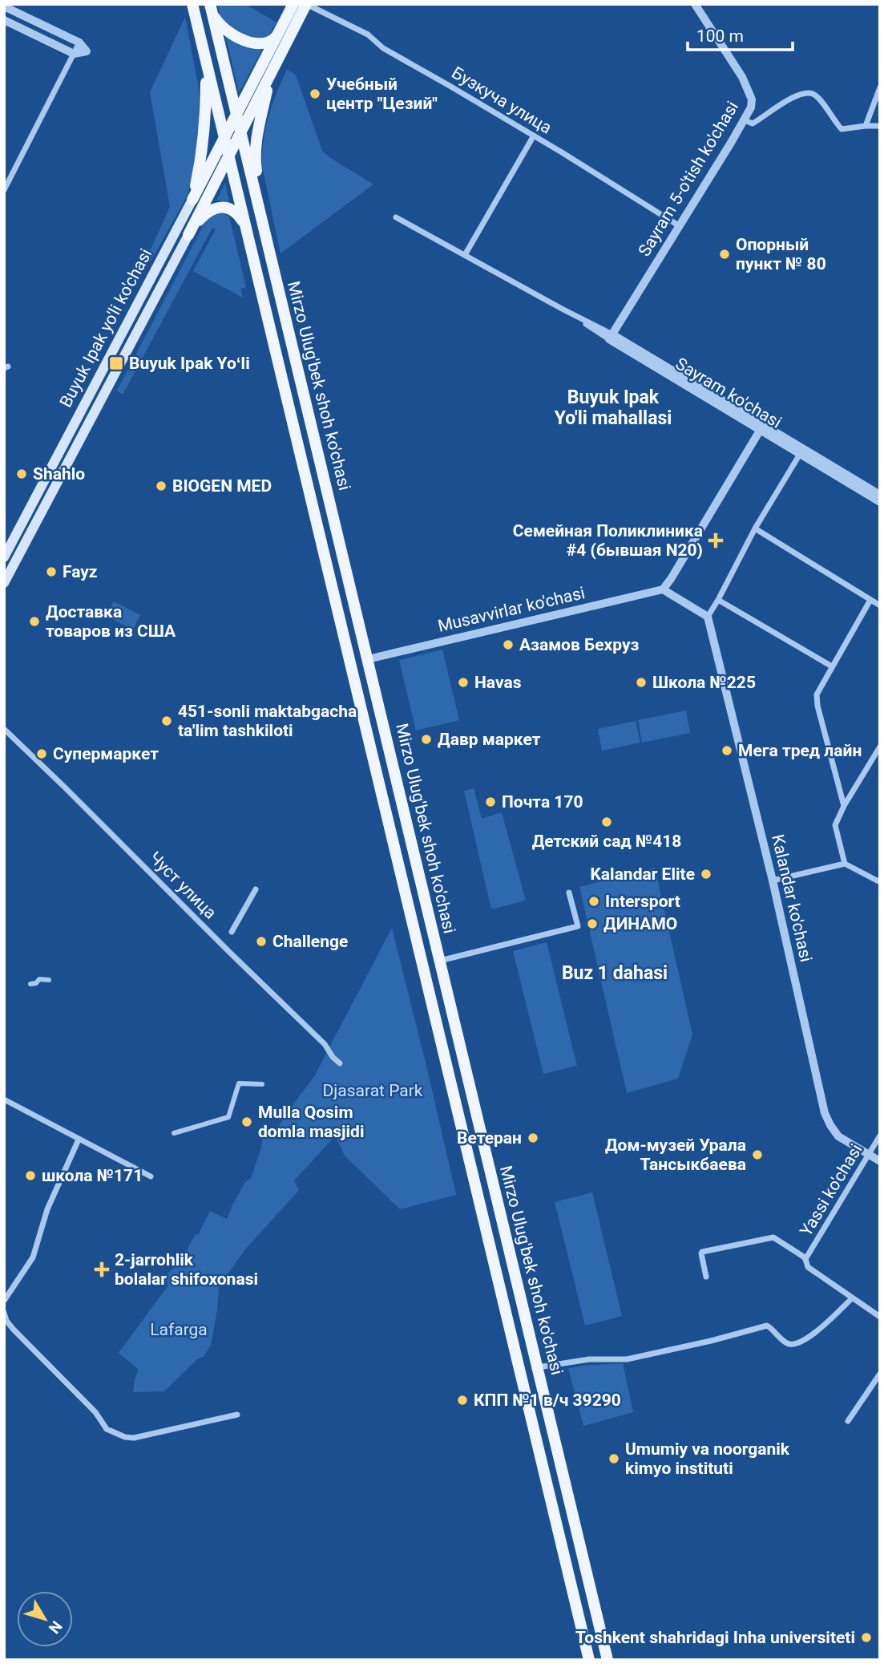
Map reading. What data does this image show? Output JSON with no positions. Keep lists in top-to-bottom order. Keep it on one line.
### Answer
{"streets":{"main road":["Buyuk Ipak yo'li ko'chasi","Mirzo Ulug'bek shoh ko'chasi"],"street":["Бузкуча улица","Sayram 5-o'tish ko'chasi","Sayram ko'chasi","Musavvirlar ko'chasi","Чуст улица","Kalandar ko'chasi","Yassi ko'chasi"]},"crossings":[["Бузкуча улица","Sayram 5-o'tish ko'chasi"],["Sayram 5-o'tish ko'chasi","Sayram ko'chasi"],["Buyuk Ipak yo'li ko'chasi","Mirzo Ulug'bek shoh ko'chasi"],["Mirzo Ulug'bek shoh ko'chasi","Musavvirlar ko'chasi"],["Kalandar ko'chasi","Yassi ko'chasi"]],"districts":["Buyuk Ipak Yo'li mahallasi","Buz 1 dahasi"],"parks":["Djasarat Park","Lafarga"],"places":{"other":["Учебный центр \"Цезий\"","Опорный пункт № 80","Shahlo","BIOGEN MED","Fayz","Доставка товаров из США","Азамов Бехруз","Havas","Школа №225","451-sonli maktabgacha ta'lim tashkiloti","Давр маркет","Мега тред лайн","Супермаркет","Почта 170","Детский сад №418","Kalandar Elite","Intersport","ДИНАМО","Challenge","Mulla Qosim domla masjidi","Ветеран","Дом-музей Урала Тансыкбаева","школа №171","КПП №1 в/ч 39290","Umumiy va noorganik kimyo instituti","Toshkent shahridagi Inha universiteti"],"transit":["Buyuk Ipak Yoʻli"],"health":["Семейная Поликлиника #4 (бывшая N20)","2-jarrohlik bolalar shifoxonasi"]},"scale_bar":"100 m","north":"bottom right"}
